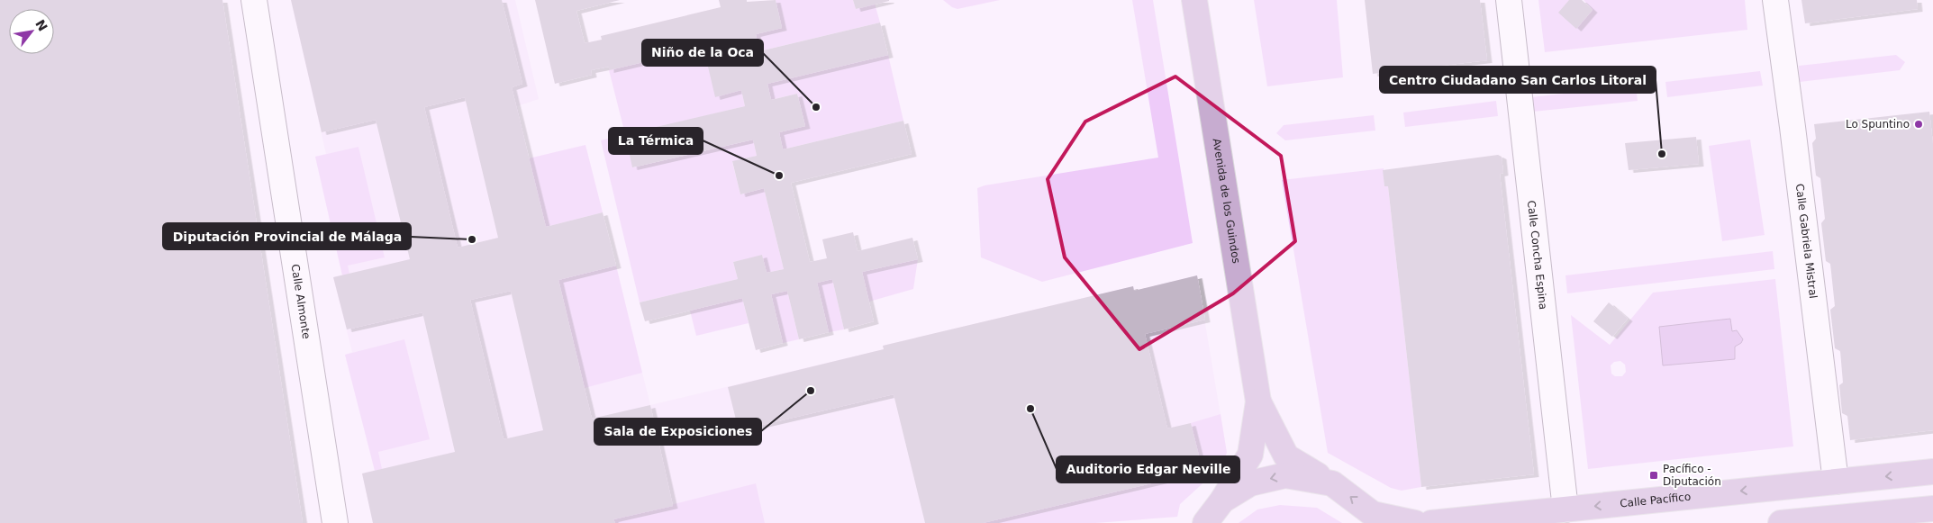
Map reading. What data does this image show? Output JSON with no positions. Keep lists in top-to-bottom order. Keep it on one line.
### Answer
{"streets":{"main road":["Avenida de los Guindos","Calle Pacífico"],"street":["Calle Gabriela Mistral","Calle Concha Espina","Calle Almonte"]},"crossings":[["Calle Gabriela Mistral","Calle Pacífico"],["Calle Concha Espina","Calle Pacífico"]],"places":{"other":["Niño de la Oca","Lo Spuntino","Centro Ciudadano San Carlos Litoral","La Térmica","Diputación Provincial de Málaga","Sala de Exposiciones","Auditorio Edgar Neville"],"transit":["Pacífico - Diputación"]},"north":"top right"}
